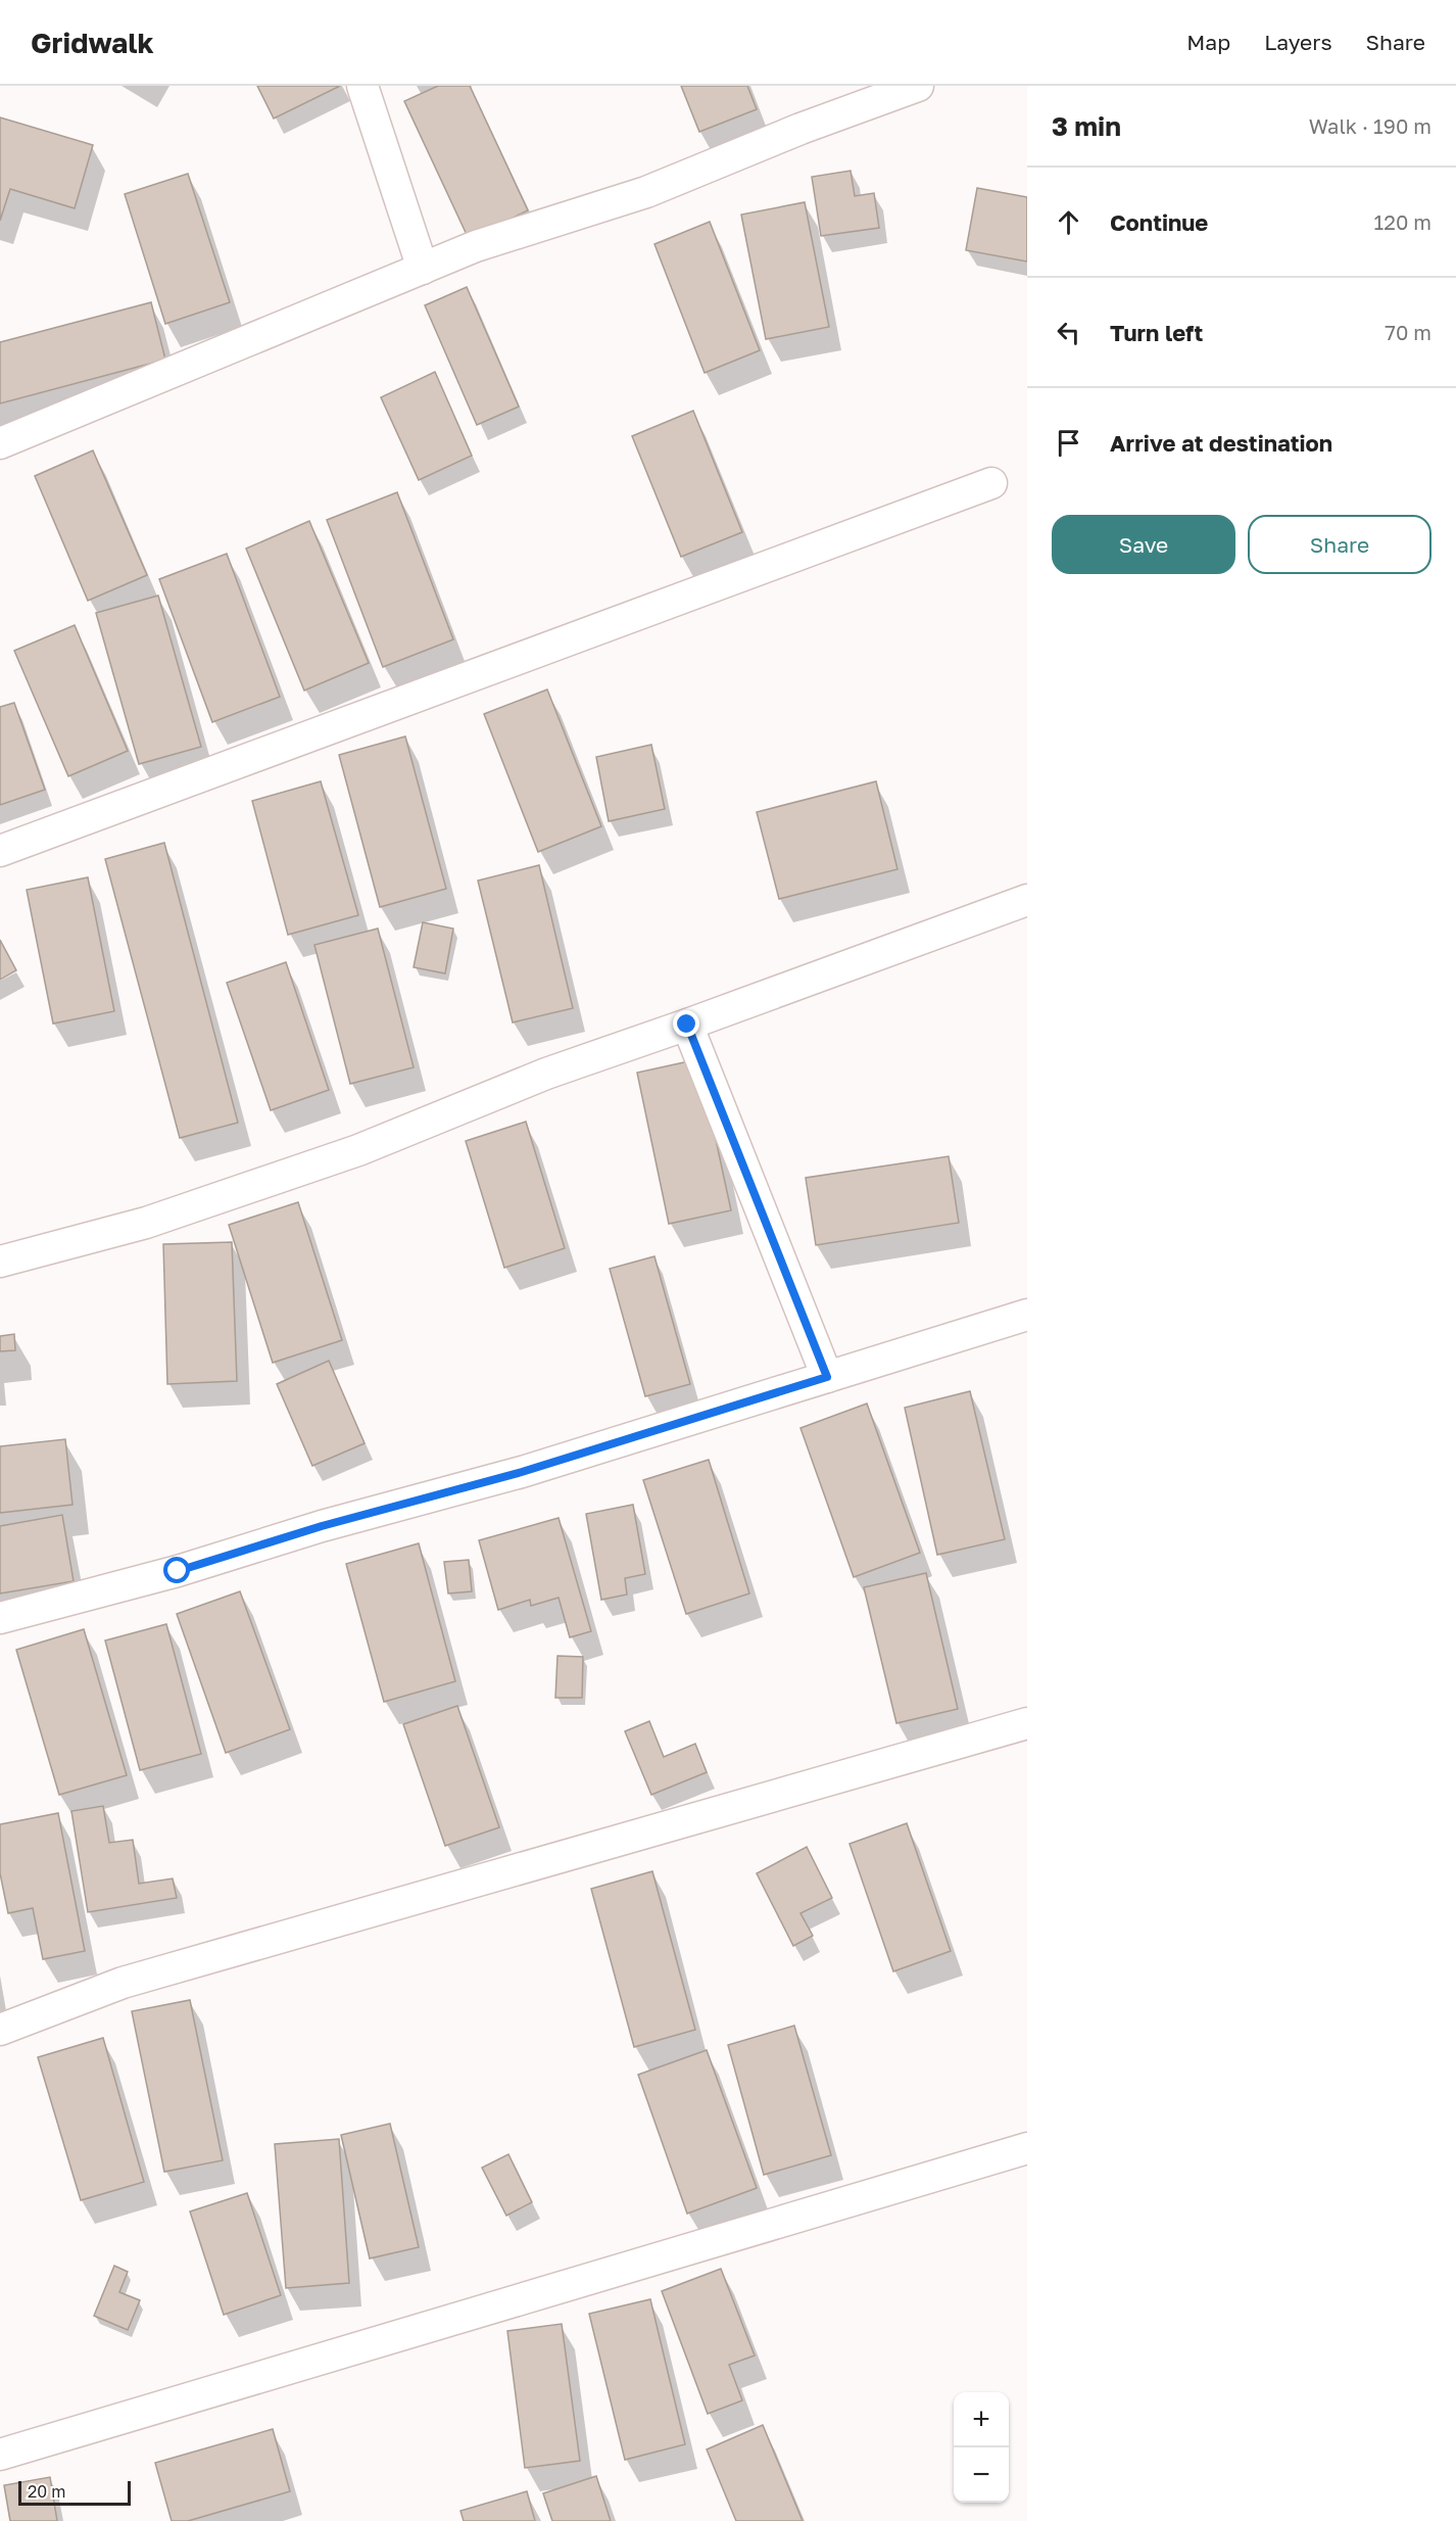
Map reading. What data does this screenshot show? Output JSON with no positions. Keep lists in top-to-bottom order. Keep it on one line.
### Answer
{"scale_bar":"20 m","page":{"header":"Gridwalk","nav":["Map","Layers","Share"],"heading":["3 min","Walk · 190 m"],"list":[["Continue","120 m"],["Turn left","70 m"],"Arrive at destination"],"buttons":["Save","Share"],"map_buttons":["+","−"],"scale":"20 m"}}
